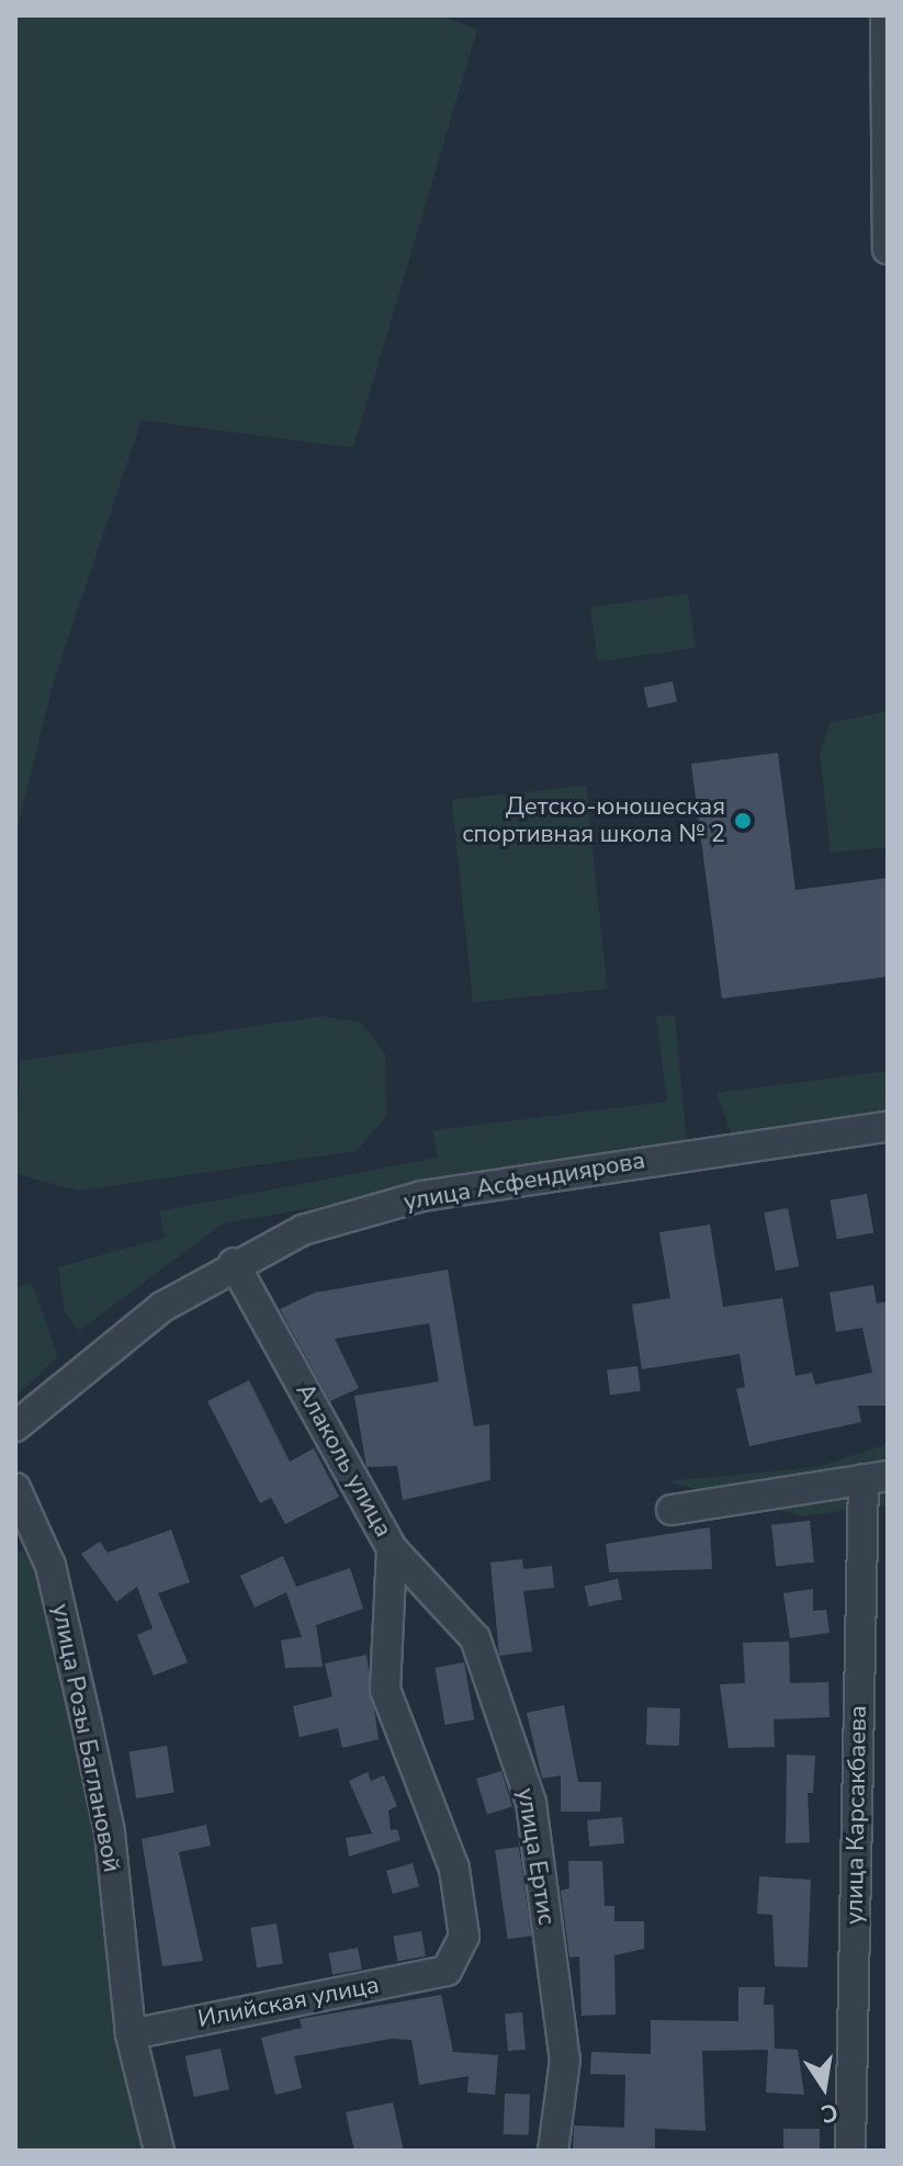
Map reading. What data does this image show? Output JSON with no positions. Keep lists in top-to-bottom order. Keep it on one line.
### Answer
{"streets":{"street":["улица Асфендиярова","Алаколь улица","улица Розы Баглановой","улица Карсакбаева","улица Ертис","Илийская улица"]},"crossings":[["улица Асфендиярова","Алаколь улица"],["Алаколь улица","улица Ертис"],["Алаколь улица","Илийская улица"],["улица Розы Баглановой","Илийская улица"]],"places":["Детско-юношеская спортивная школа № 2"],"north":"bottom"}
